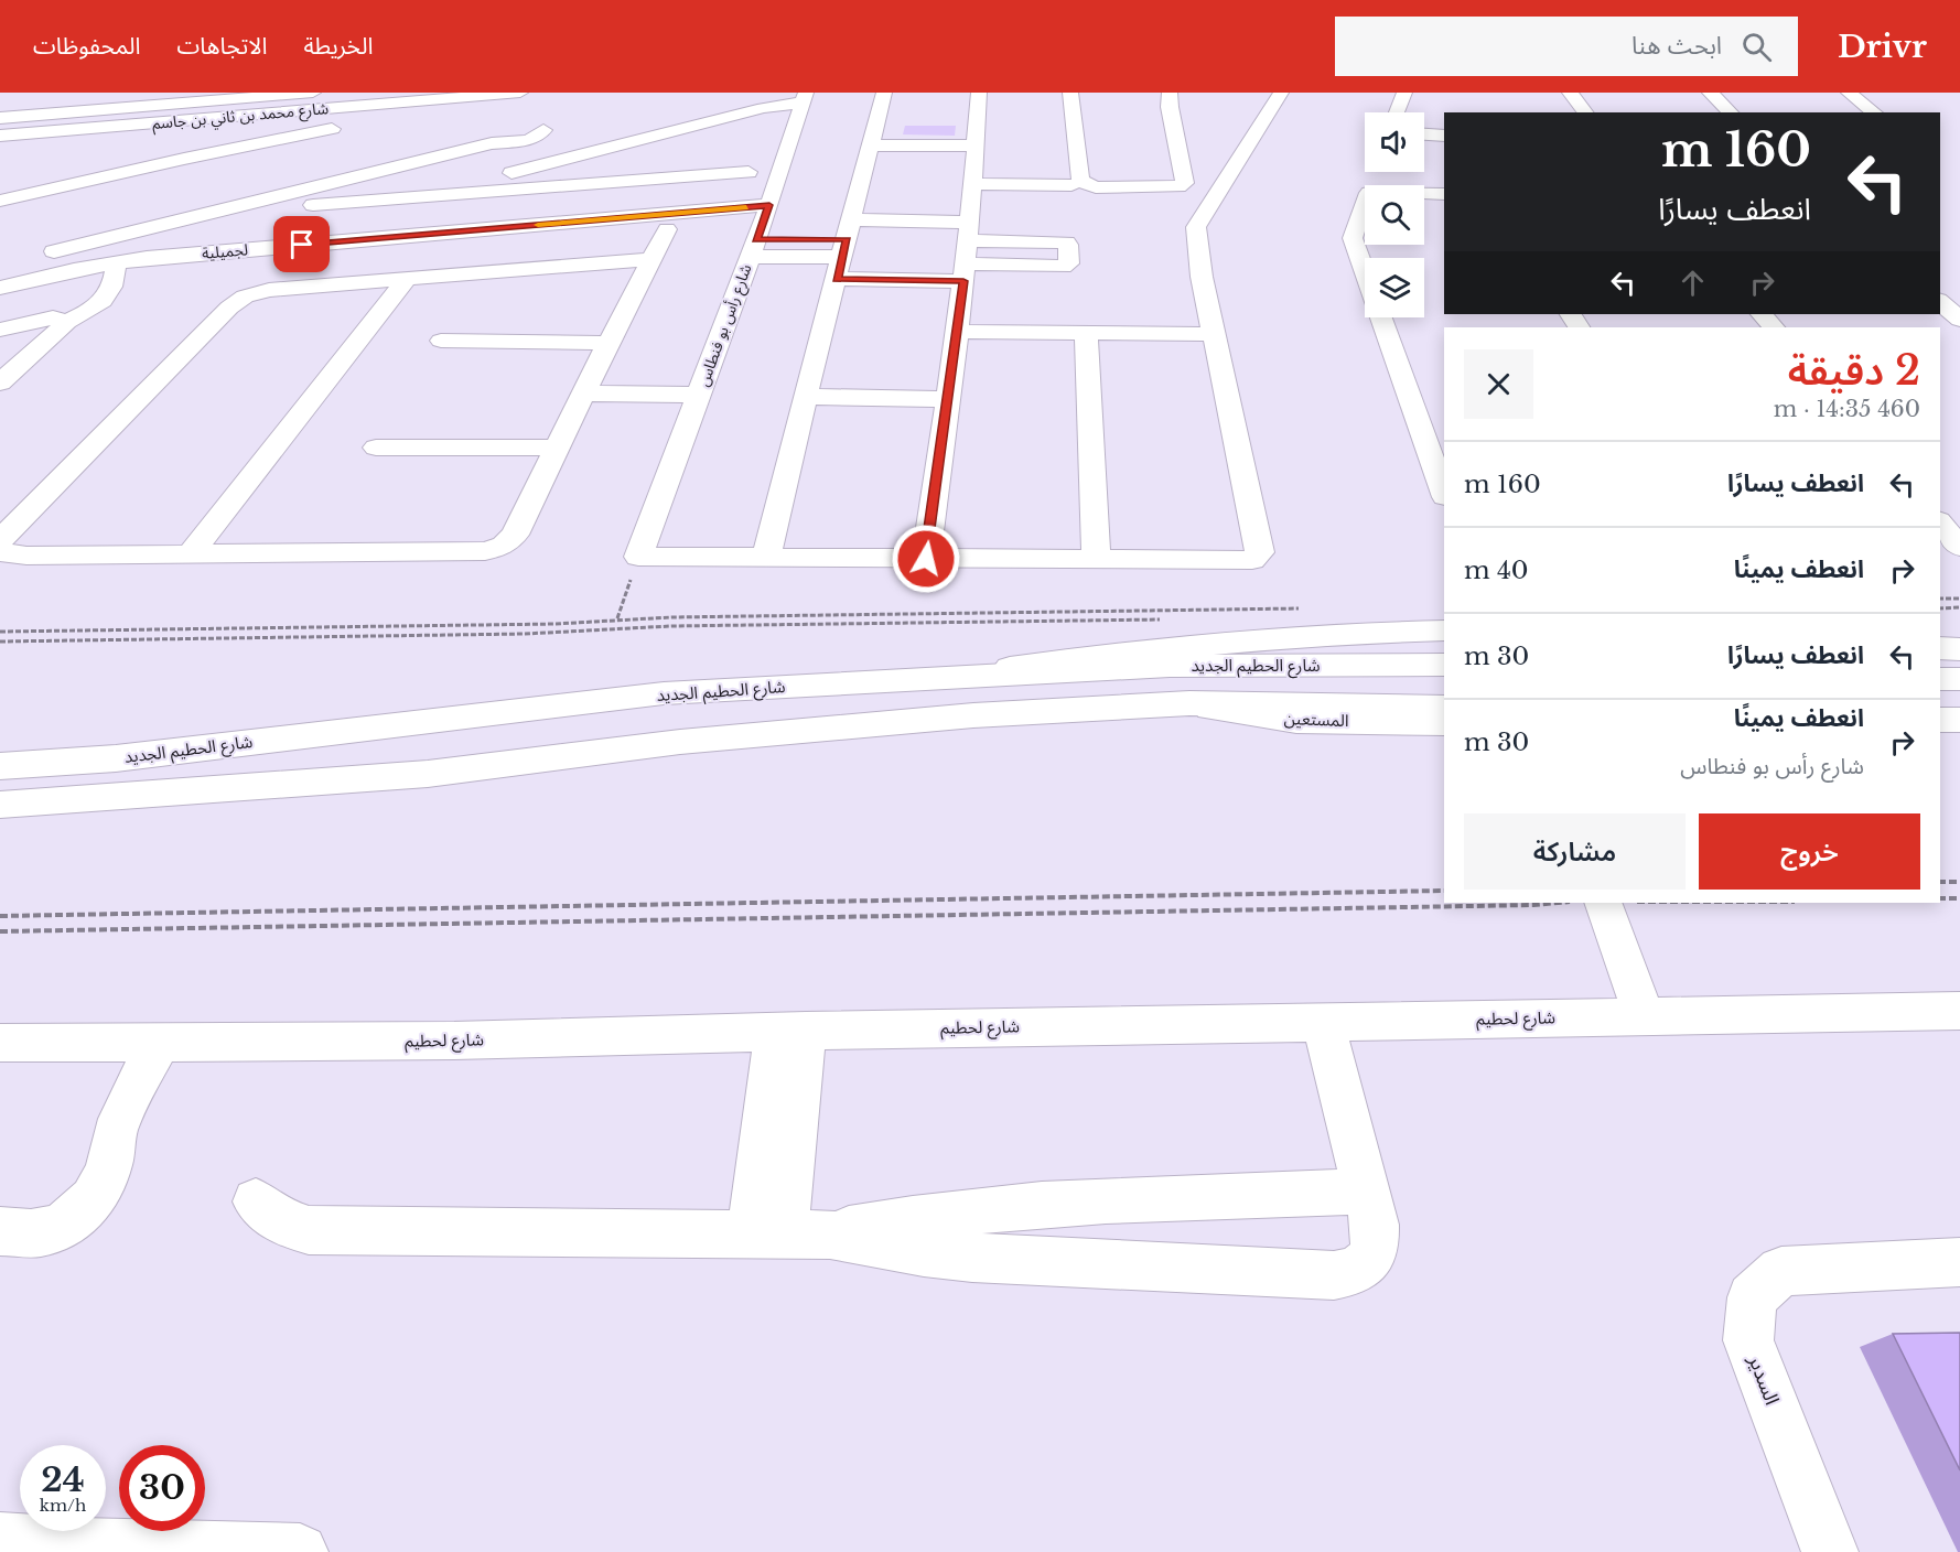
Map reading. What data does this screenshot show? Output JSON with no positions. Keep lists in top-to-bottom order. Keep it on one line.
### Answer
{"streets":{"street":["شارع محمد بن ثاني بن جاسم","لجميلية","شارع رأس بو فنطاس","شارع الحطيم الجديد","المستعين","شارع لحطيم","السدير"]},"crossings":[["لجميلية","شارع رأس بو فنطاس"]],"page":{"header":"Drivr","search":"ابحث هنا","nav":["الخريطة","الاتجاهات","المحفوظات"],"turn":["160 m","انعطف يسارًا"],"heading":["2 دقيقة","460 m · 14:35"],"list":[{"name":"انعطف يسارًا","value":"160 m"},{"name":"انعطف يمينًا","value":"40 m"},{"name":"انعطف يسارًا","value":"30 m"},{"name":"انعطف يمينًا","note":"شارع رأس بو فنطاس","value":"30 m"}],"buttons":["خروج","مشاركة"],"speed":"24 km/h","limit":"30"}}
